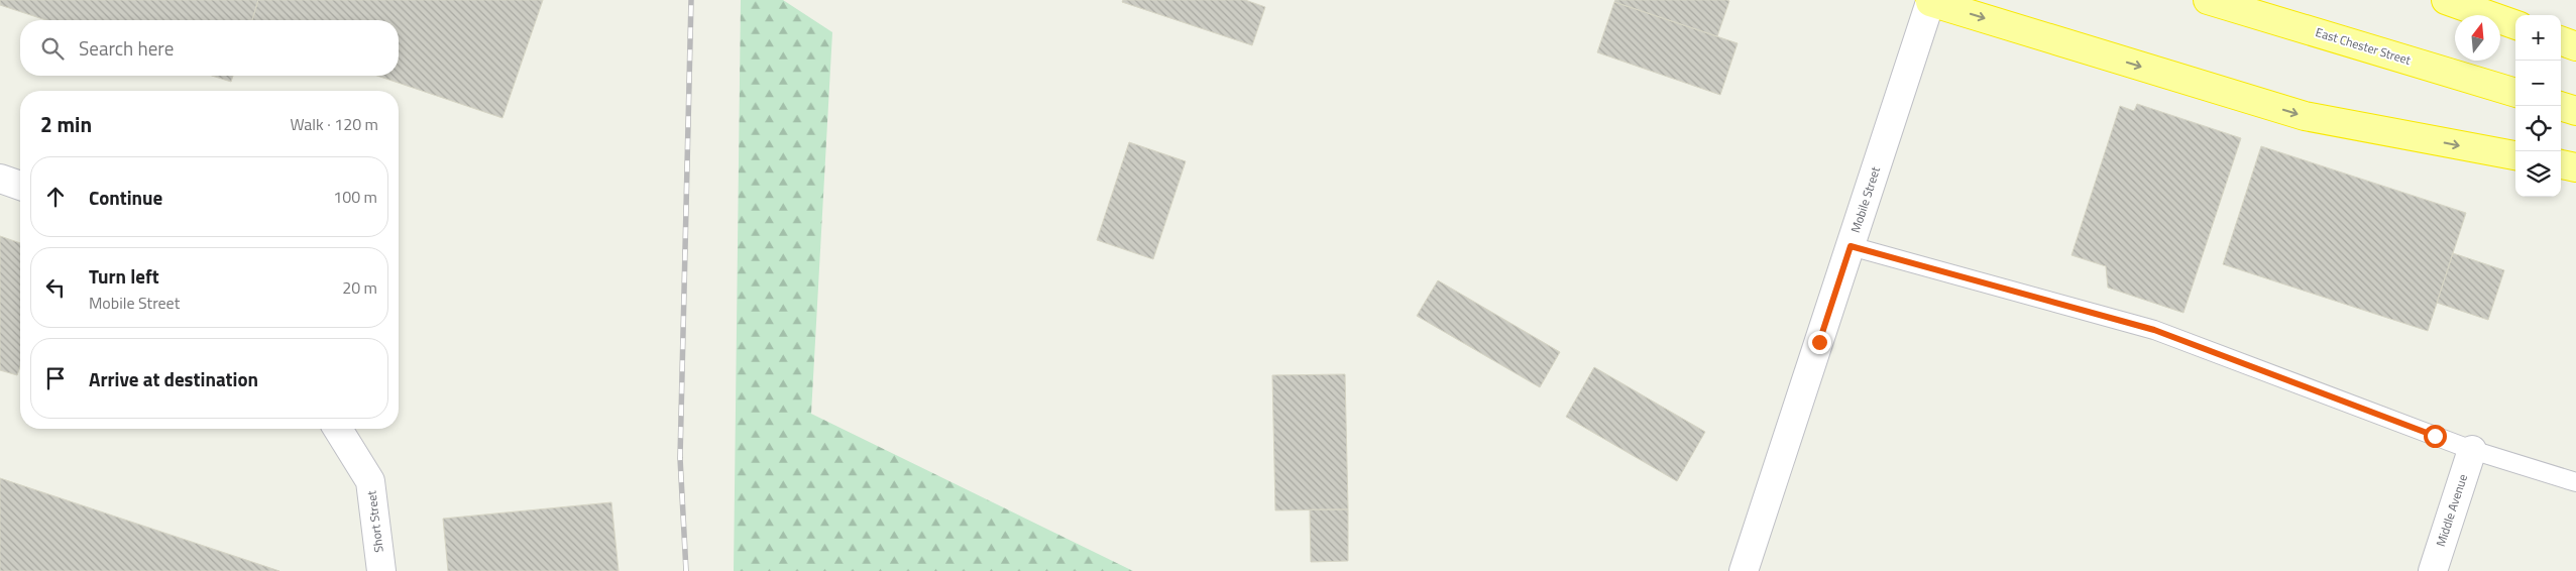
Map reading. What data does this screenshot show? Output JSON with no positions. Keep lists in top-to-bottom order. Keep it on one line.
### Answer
{"streets":{"highway":["East Chester Street"],"street":["Mobile Street","Middle Avenue","Short Street"]},"north":"top","page":{"map_buttons":["+","−"],"search":"Search here","heading":["2 min","Walk · 120 m"],"list":[["Continue","100 m"],["Turn left","Mobile Street","20 m"],"Arrive at destination"]}}
